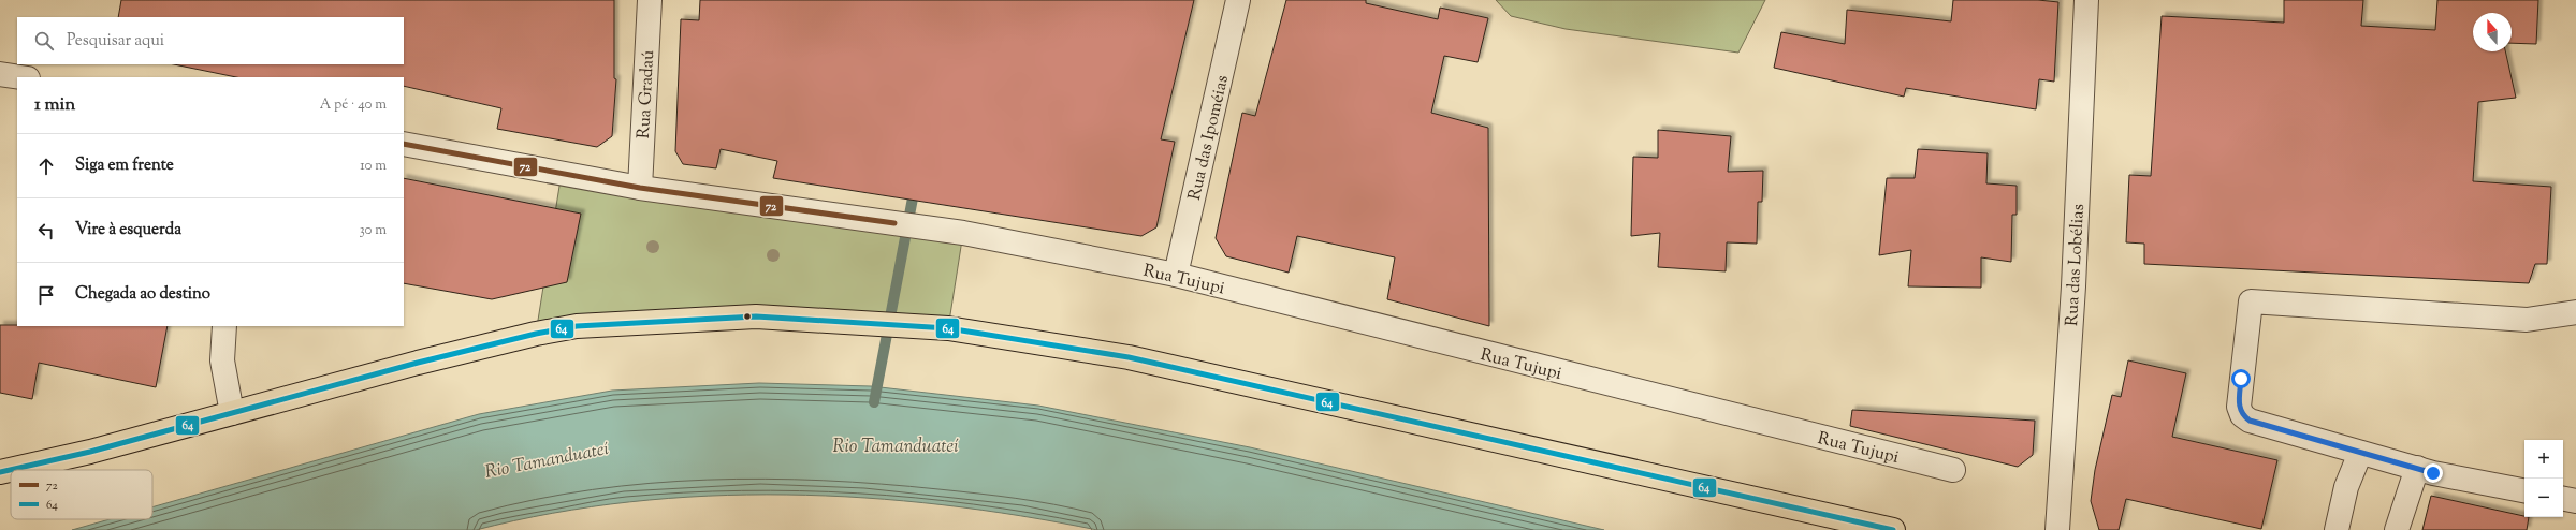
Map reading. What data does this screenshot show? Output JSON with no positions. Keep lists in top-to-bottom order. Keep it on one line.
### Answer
{"streets":{"street":["Rua Gradaú","Rua das Ipoméias","Rua das Lobélias","Rua Tujupi"]},"crossings":[["Rua Gradaú","Rua Tujupi"],["Rua das Ipoméias","Rua Tujupi"]],"water":["Rio Tamanduateí"],"lines":["transit line 72","transit line 64"],"legend":["72","64"],"north":"top","page":{"search":"Pesquisar aqui","heading":["1 min","A pé · 40 m"],"list":[["Siga em frente","10 m"],["Vire à esquerda","30 m"],"Chegada ao destino"],"map_buttons":["+","−"]}}
